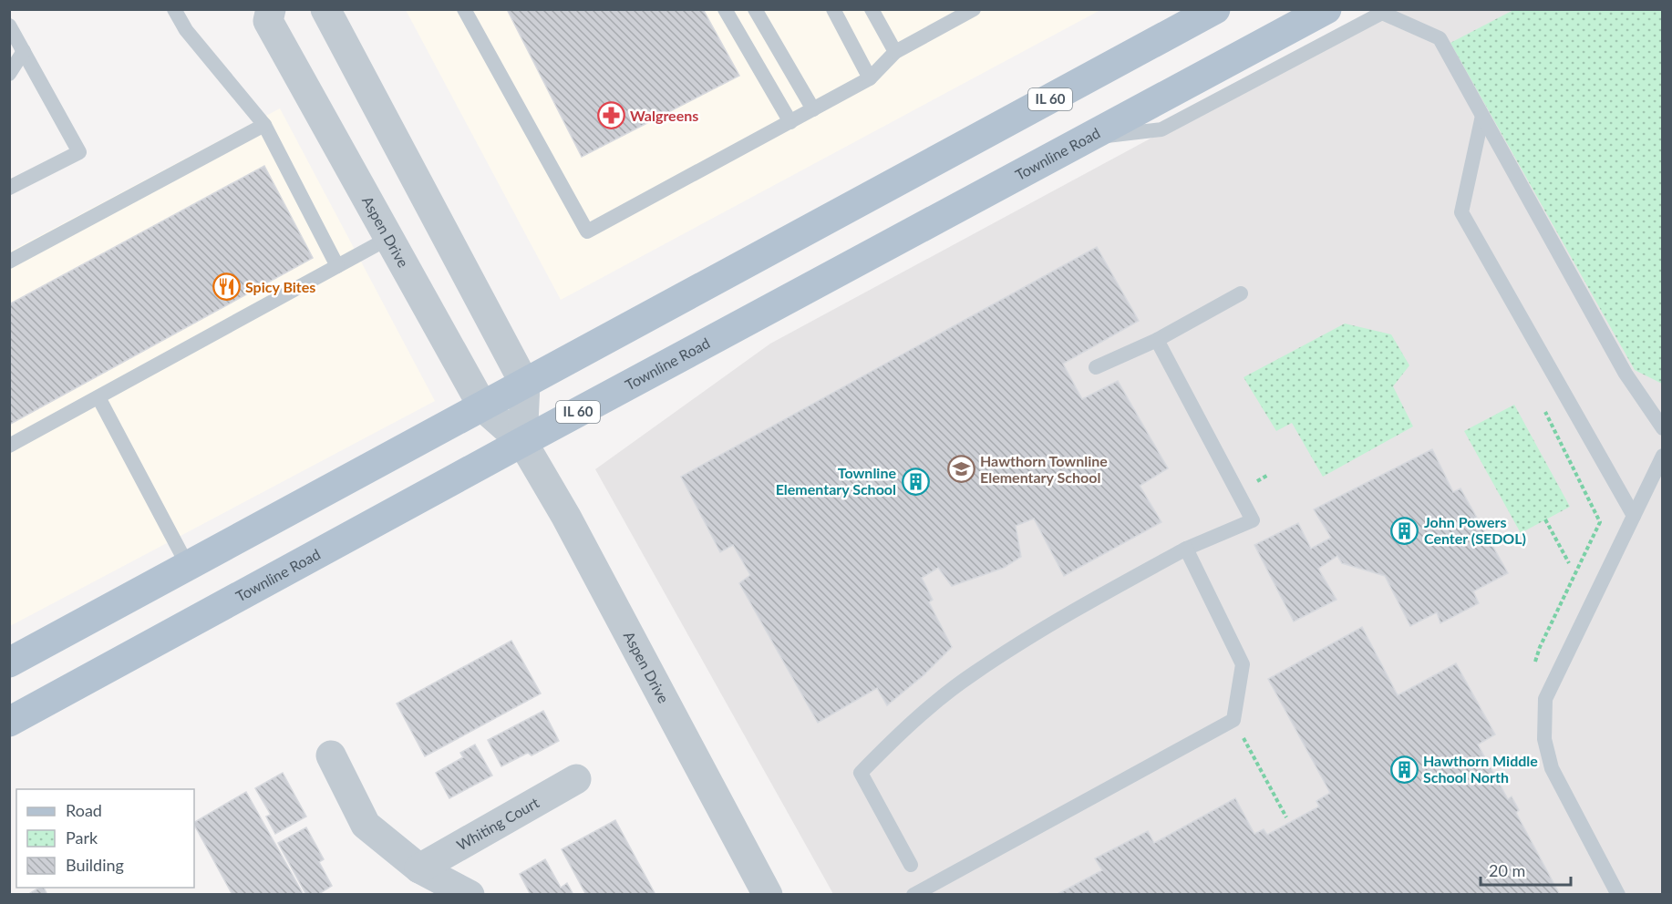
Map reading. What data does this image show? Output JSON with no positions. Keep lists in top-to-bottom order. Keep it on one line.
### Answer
{"streets":{"main road":["IL 60","Townline Road"],"street":["Aspen Drive","Whiting Court"]},"crossings":[["IL 60","Aspen Drive"],["Townline Road","Aspen Drive"]],"places":{"pharmacy":["Walgreens"],"restaurant":["Spicy Bites"],"school or university":["Hawthorn Townline Elementary School"],"building":["Townline Elementary School","John Powers Center (SEDOL)","Hawthorn Middle School North"]},"legend":["Road","Park","Building"],"scale_bar":"20 m"}
